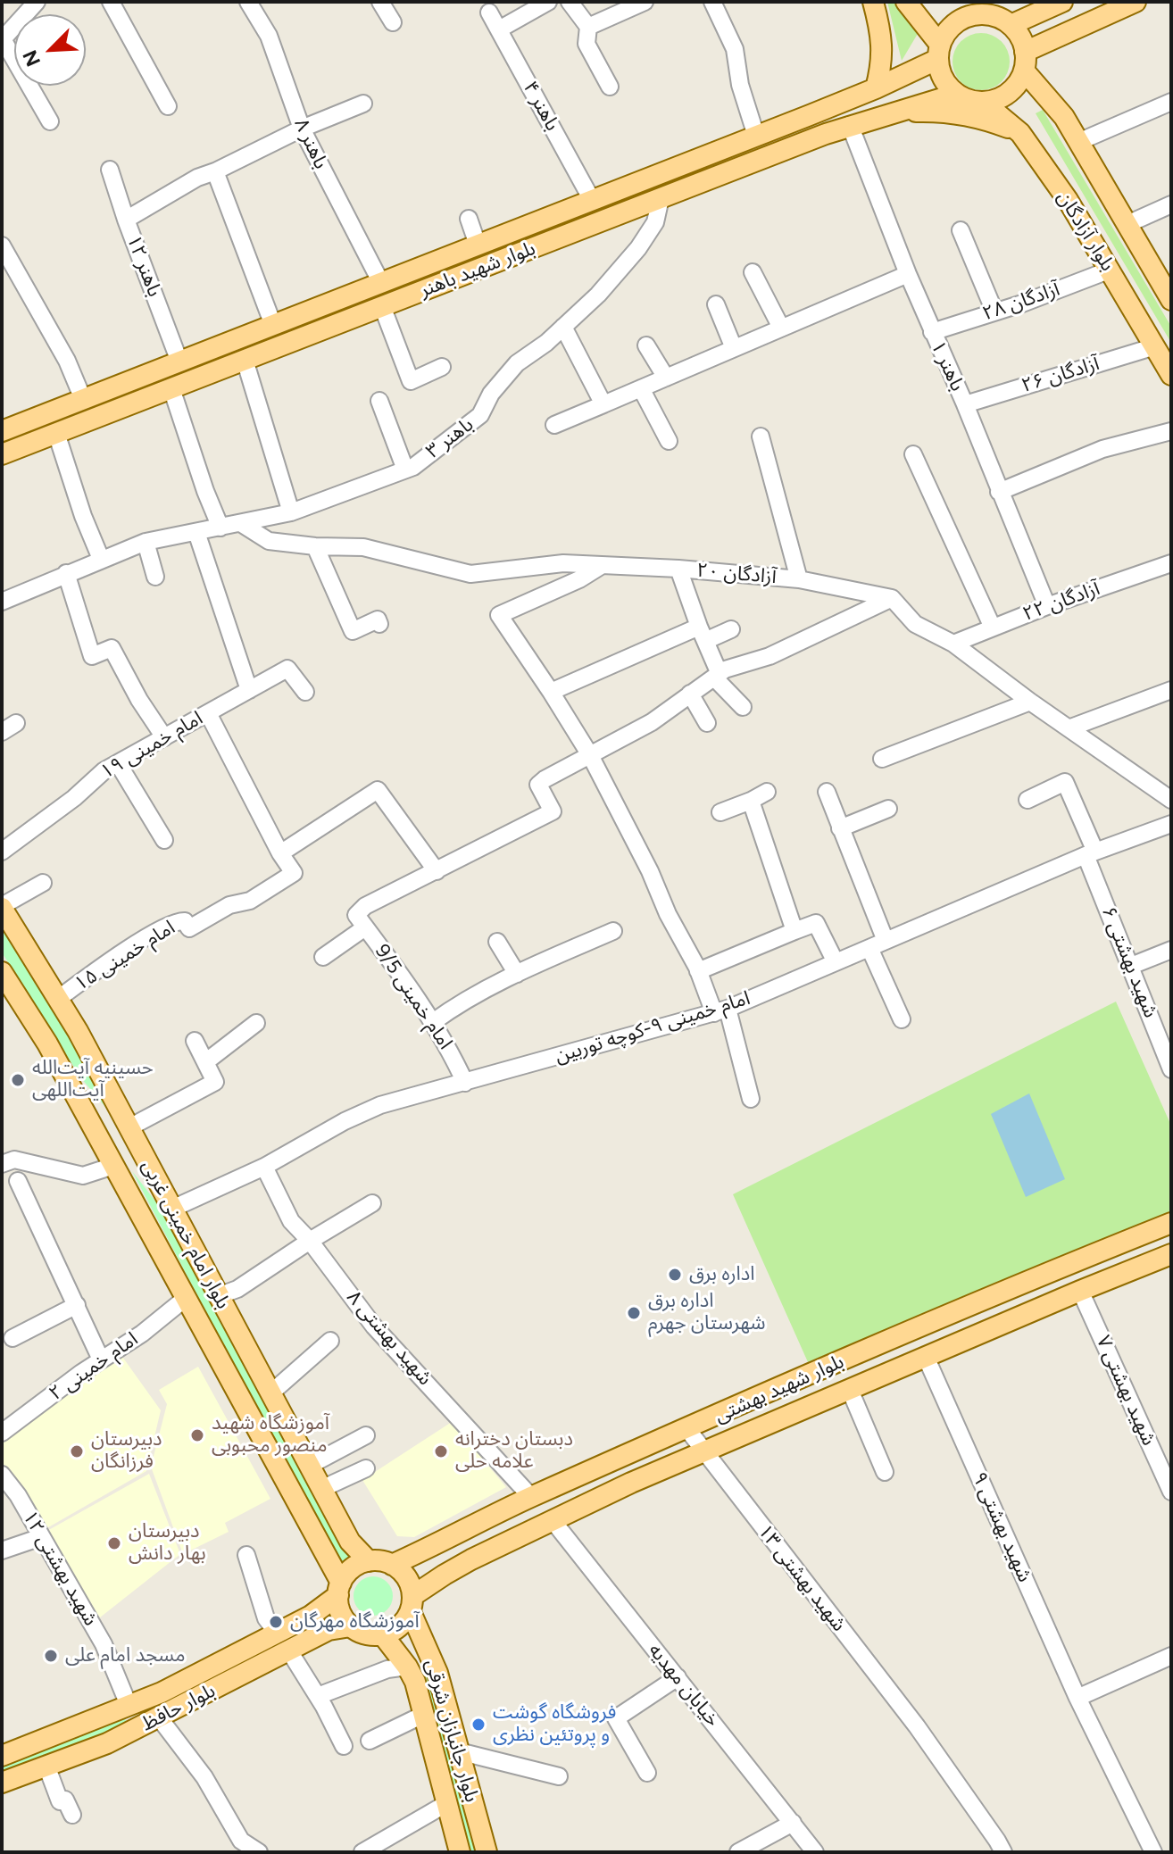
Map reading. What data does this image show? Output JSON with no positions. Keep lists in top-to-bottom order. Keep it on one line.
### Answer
{"streets":{"main road":["بلوار آزادگان","بلوار شهید باهنر","بلوار امام خمینی غربی","بلوار شهید بهشتی","بلوار حافظ","بلوار جانبازان شرقی"],"street":["باهنر ۴","باهنر ۸","باهنر ۱۲","آزادگان ۲۸","باهنر ۱","آزادگان ۲۶","باهنر ۳","آزادگان ۲۰","آزادگان ۲۲","امام خمینی ۱۹","امام خمینی ۱۵","شهید بهشتی ۶","امام خمینی 9/5","امام خمینی ۹-کوچه توربین","شهید بهشتی ۸","امام خمینی ۲","شهید بهشتی ۷","شهید بهشتی ۹","شهید بهشتی ۱۲","شهید بهشتی ۱۳","خیابان مهدیه"]},"crossings":[["باهنر ۴","بلوار شهید باهنر"],["باهنر ۸","بلوار شهید باهنر"],["بلوار آزادگان","بلوار شهید باهنر"],["بلوار آزادگان","آزادگان ۲۸"],["بلوار آزادگان","آزادگان ۲۶"],["باهنر ۱۲","بلوار شهید باهنر"],["بلوار شهید باهنر","باهنر ۱"],["بلوار شهید باهنر","باهنر ۳"],["آزادگان ۲۸","باهنر ۱"],["باهنر ۱","آزادگان ۲۶"],["باهنر ۱","آزادگان ۲۲"],["باهنر ۳","آزادگان ۲۰"],["امام خمینی ۱۵","بلوار امام خمینی غربی"],["شهید بهشتی ۶","امام خمینی ۹-کوچه توربین"],["امام خمینی 9/5","امام خمینی ۹-کوچه توربین"],["امام خمینی ۹-کوچه توربین","بلوار امام خمینی غربی"],["امام خمینی ۹-کوچه توربین","شهید بهشتی ۸"],["بلوار امام خمینی غربی","امام خمینی ۲"],["بلوار امام خمینی غربی","بلوار شهید بهشتی"],["بلوار امام خمینی غربی","بلوار حافظ"],["بلوار امام خمینی غربی","بلوار جانبازان شرقی"],["شهید بهشتی ۸","بلوار شهید بهشتی"],["بلوار شهید بهشتی","شهید بهشتی ۷"],["بلوار شهید بهشتی","شهید بهشتی ۹"],["بلوار شهید بهشتی","شهید بهشتی ۱۳"],["بلوار شهید بهشتی","خیابان مهدیه"],["بلوار شهید بهشتی","بلوار حافظ"],["بلوار شهید بهشتی","بلوار جانبازان شرقی"],["شهید بهشتی ۱۲","بلوار حافظ"],["بلوار حافظ","بلوار جانبازان شرقی"]],"places":["حسینیه آیت‌الله آیت‌اللهی","اداره برق","اداره برق شهرستان جهرم","آموزشگاه شهید منصور محبوبی","دبیرستان فرزانگان","دبستان دخترانه علامه حلی","دبیرستان بهار دانش","آموزشگاه مهرگان","مسجد امام علی","فروشگاه گوشت و پروتئین نظری"],"north":"bottom left"}
